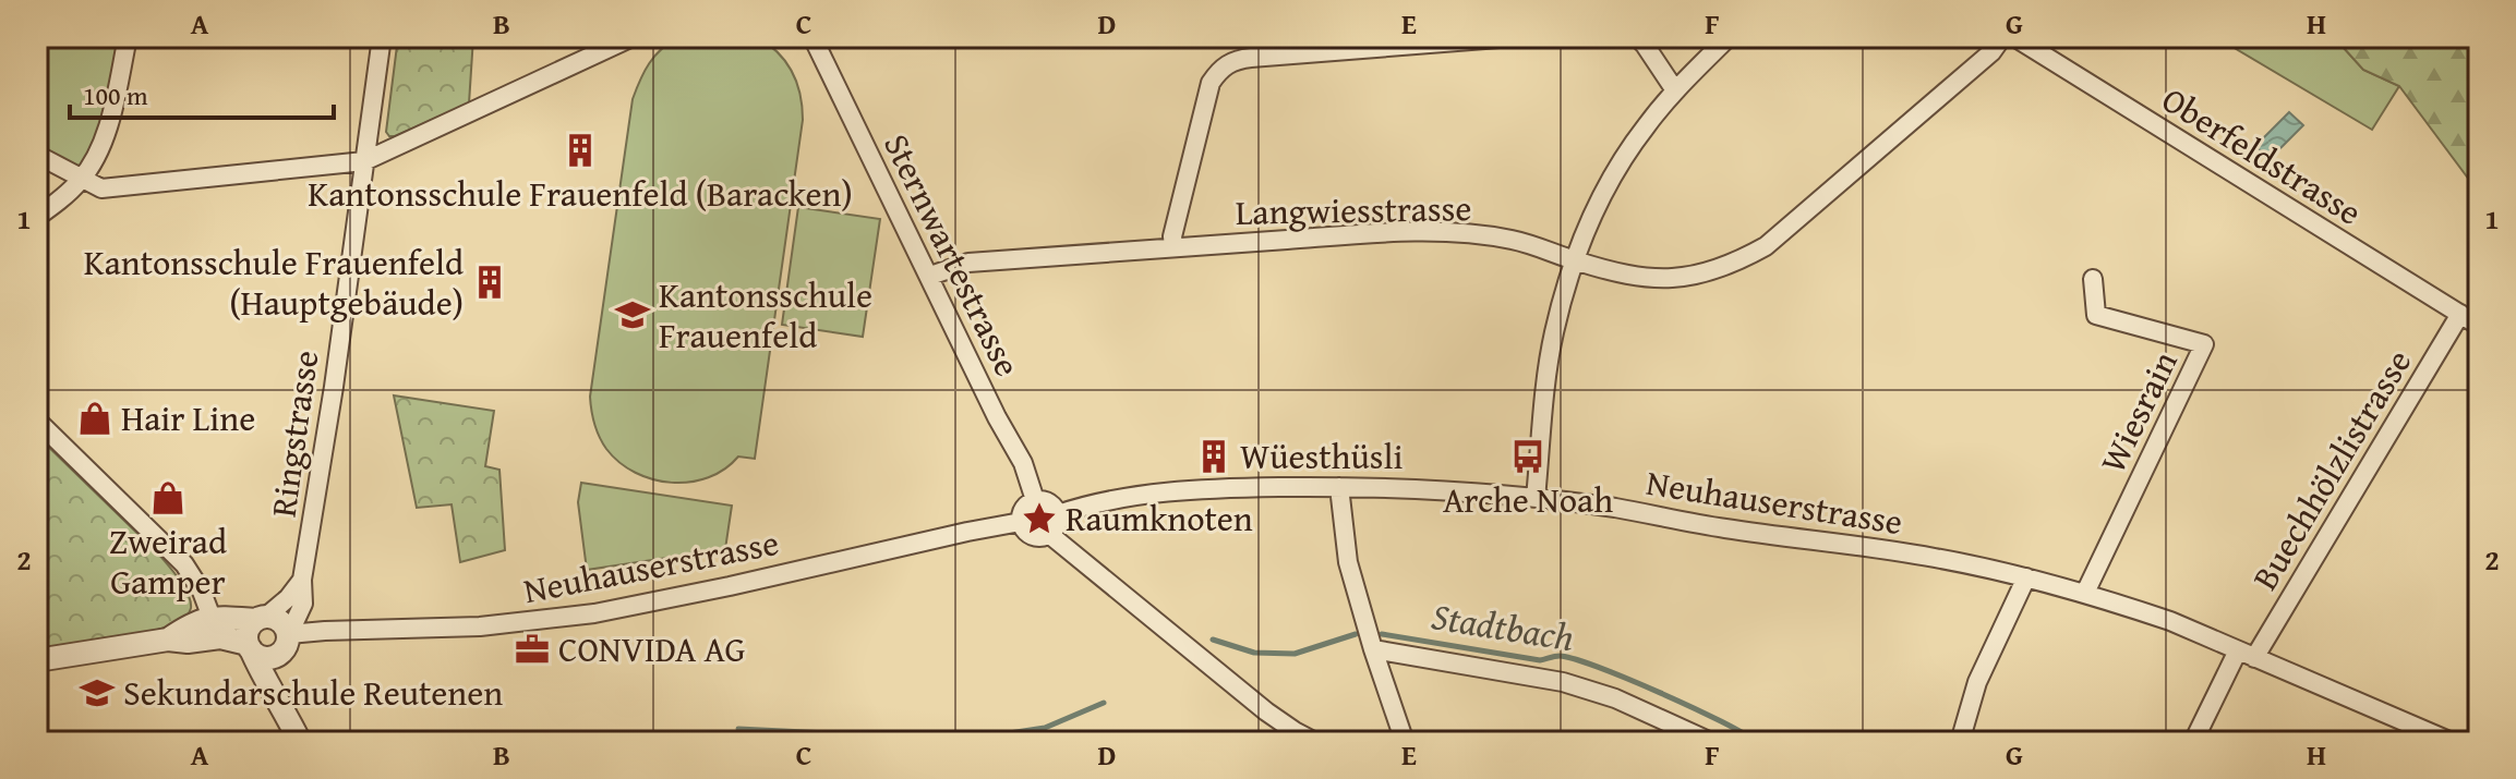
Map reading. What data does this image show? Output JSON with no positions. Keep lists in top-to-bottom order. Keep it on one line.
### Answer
{"streets":{"street":["Oberfeldstrasse","Langwiesstrasse","Sternwartestrasse","Wiesrain","Ringstrasse","Buechhölzlistrasse","Neuhauserstrasse"]},"crossings":[["Oberfeldstrasse","Buechhölzlistrasse"],["Langwiesstrasse","Sternwartestrasse"],["Sternwartestrasse","Neuhauserstrasse"],["Wiesrain","Neuhauserstrasse"],["Ringstrasse","Neuhauserstrasse"],["Buechhölzlistrasse","Neuhauserstrasse"]],"water":["Stadtbach"],"places":{"building":["Kantonsschule Frauenfeld (Baracken)","Kantonsschule Frauenfeld (Hauptgebäude)","Wüesthüsli"],"school or university":["Kantonsschule Frauenfeld","Sekundarschule Reutenen"],"shop":["Hair Line","Zweirad Gamper"],"bus stop":["Arche Noah"],"place":["Raumknoten"],"office":["CONVIDA AG"]},"scale_bar":"100 m","grid":{"columns":["A","B","C","D","E","F","G","H"],"rows":["1","2"]}}
